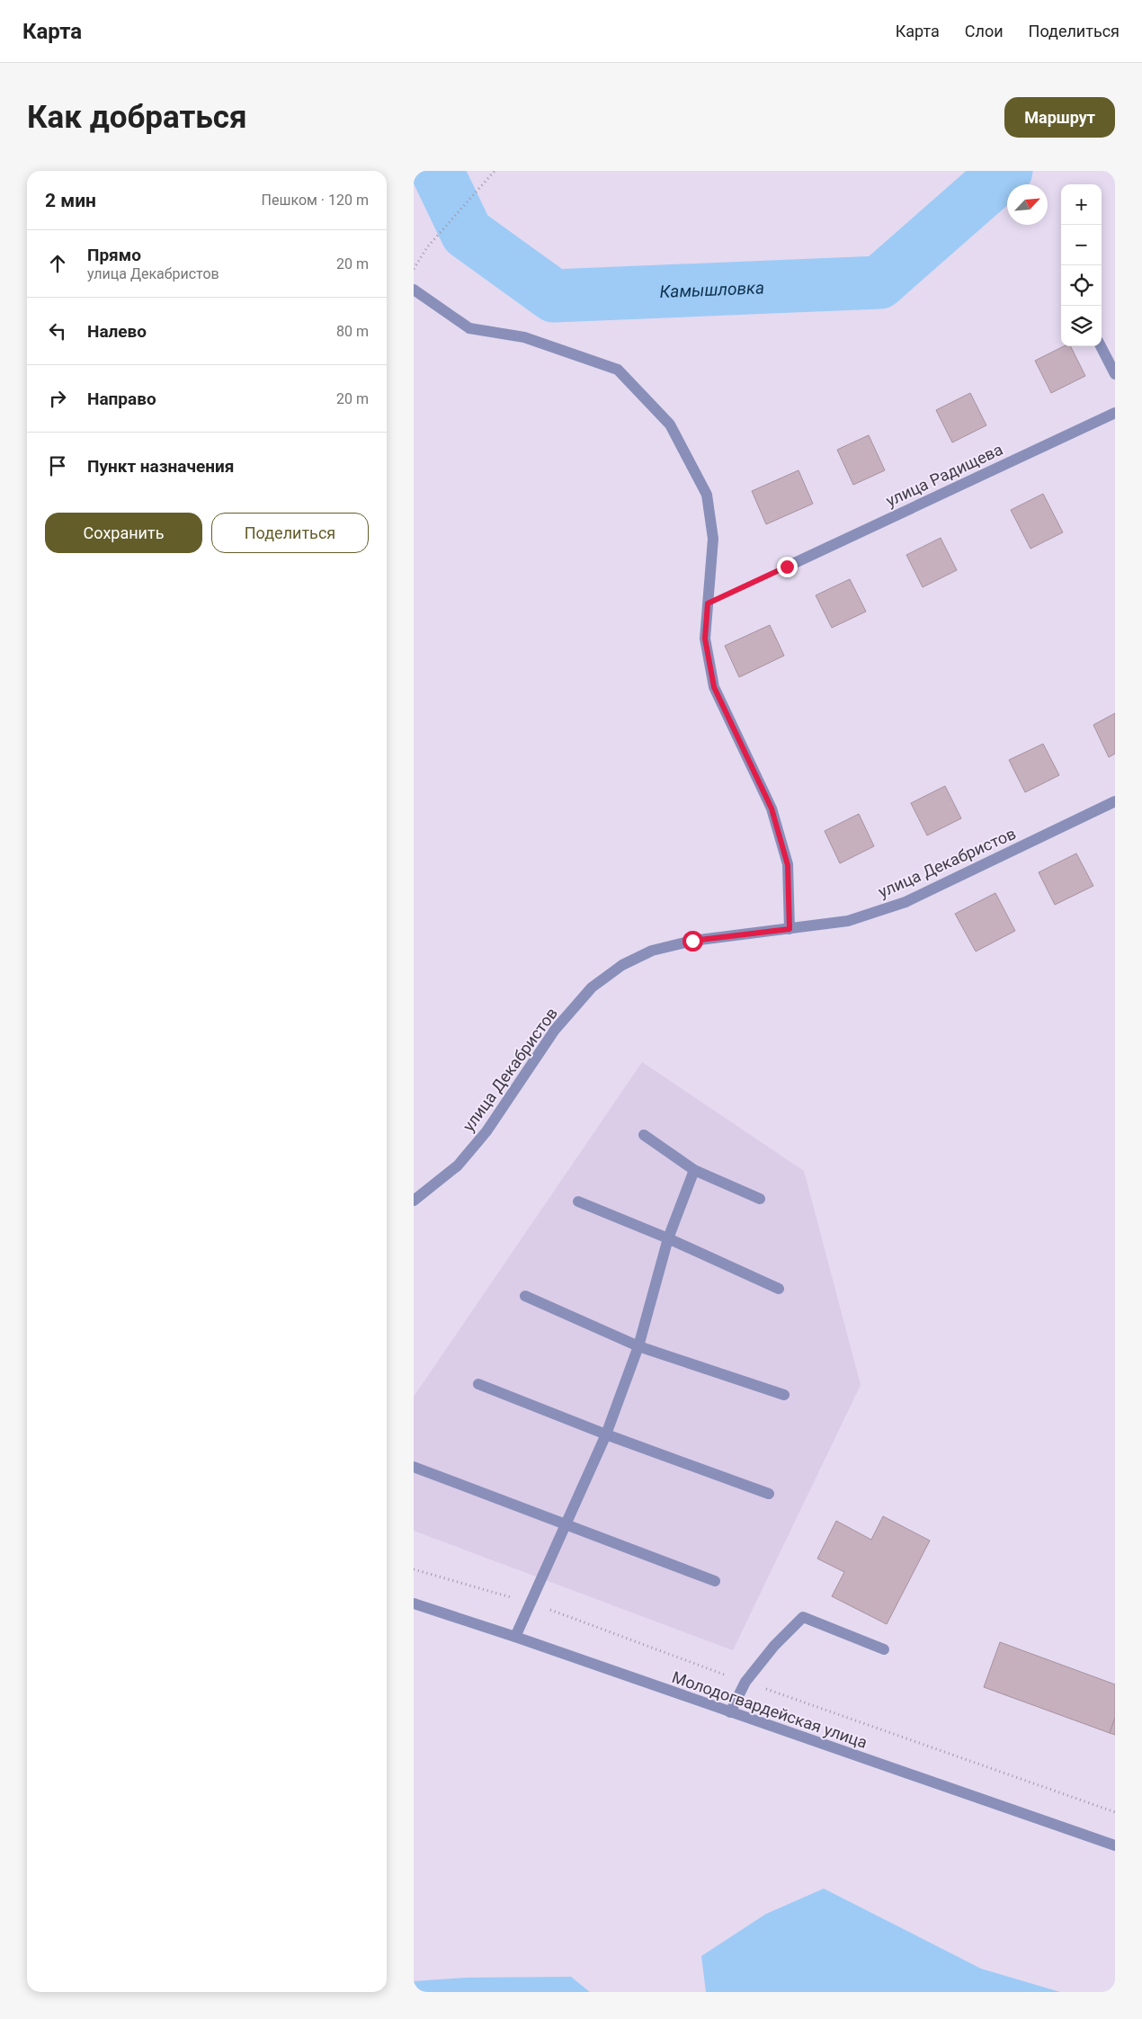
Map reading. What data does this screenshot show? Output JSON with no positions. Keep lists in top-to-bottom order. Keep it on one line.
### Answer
{"streets":{"street":["улица Радищева","улица Декабристов","Молодогвардейская улица"]},"water":["Камышловка"],"north":"top right","page":{"header":"Карта","nav":["Карта","Слои","Поделиться"],"buttons":["Маршрут",["Сохранить","Поделиться"]],"title":"Как добраться","heading":["2 мин","Пешком · 120 m"],"map_buttons":["+","−"],"list":[["Прямо","улица Декабристов","20 m"],["Налево","80 m"],["Направо","20 m"],"Пункт назначения"]}}
